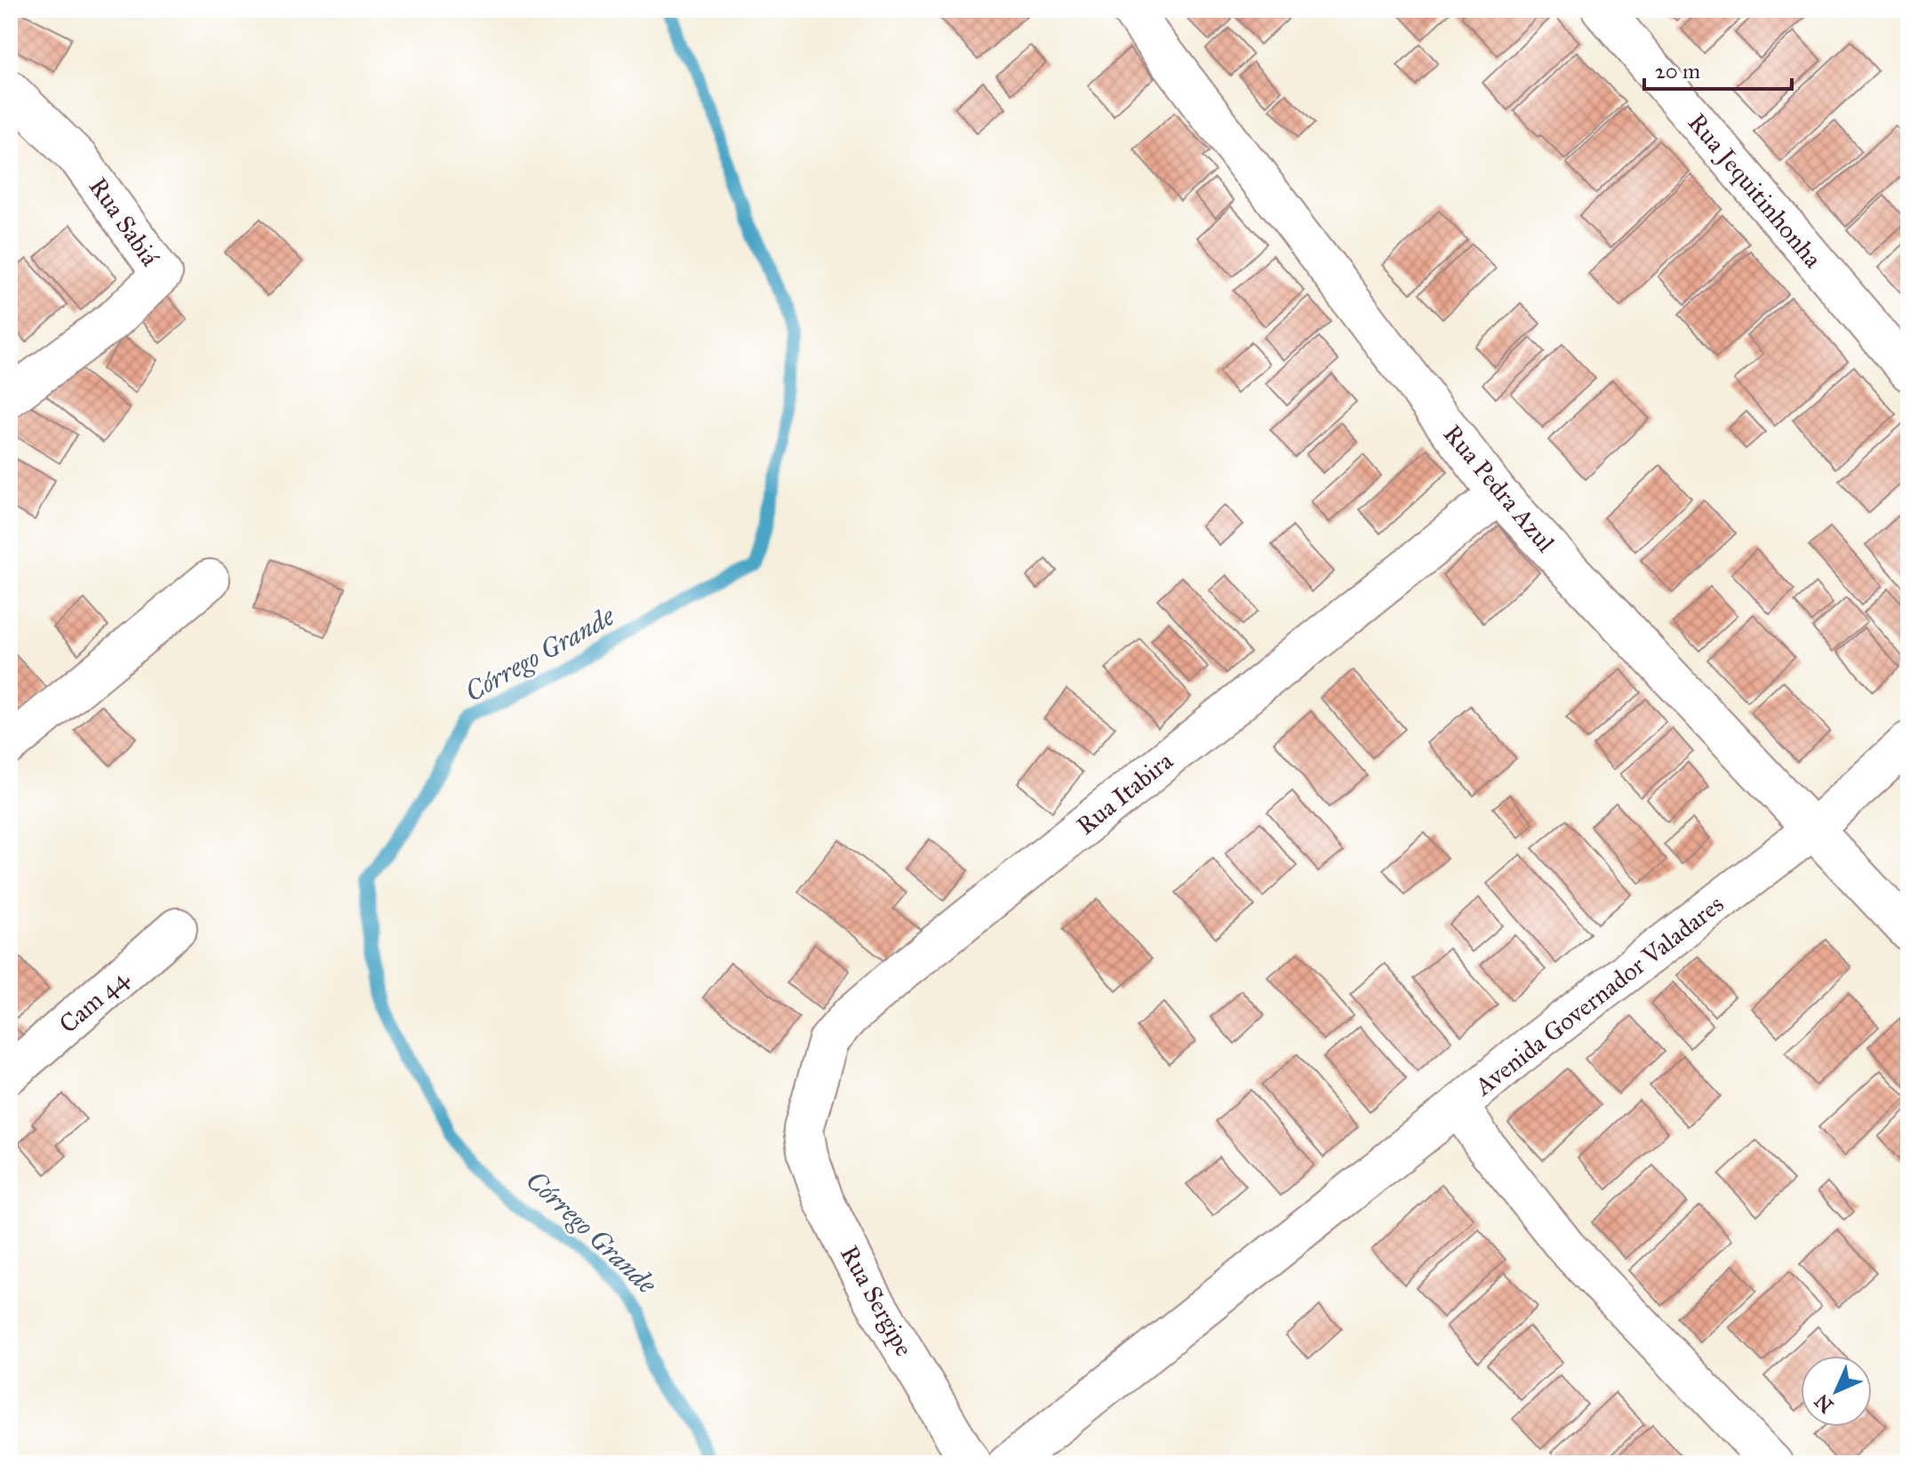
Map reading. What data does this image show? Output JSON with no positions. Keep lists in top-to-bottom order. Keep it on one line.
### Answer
{"streets":{"street":["Rua Jequitinhonha","Rua Sabiá","Rua Pedra Azul","Rua Itabira","Avenida Governador Valadares","Cam 44","Rua Sergipe"]},"crossings":[["Rua Pedra Azul","Rua Itabira"],["Rua Pedra Azul","Avenida Governador Valadares"],["Rua Itabira","Rua Sergipe"]],"water":["Córrego Grande"],"scale_bar":"20 m","north":"bottom left"}
